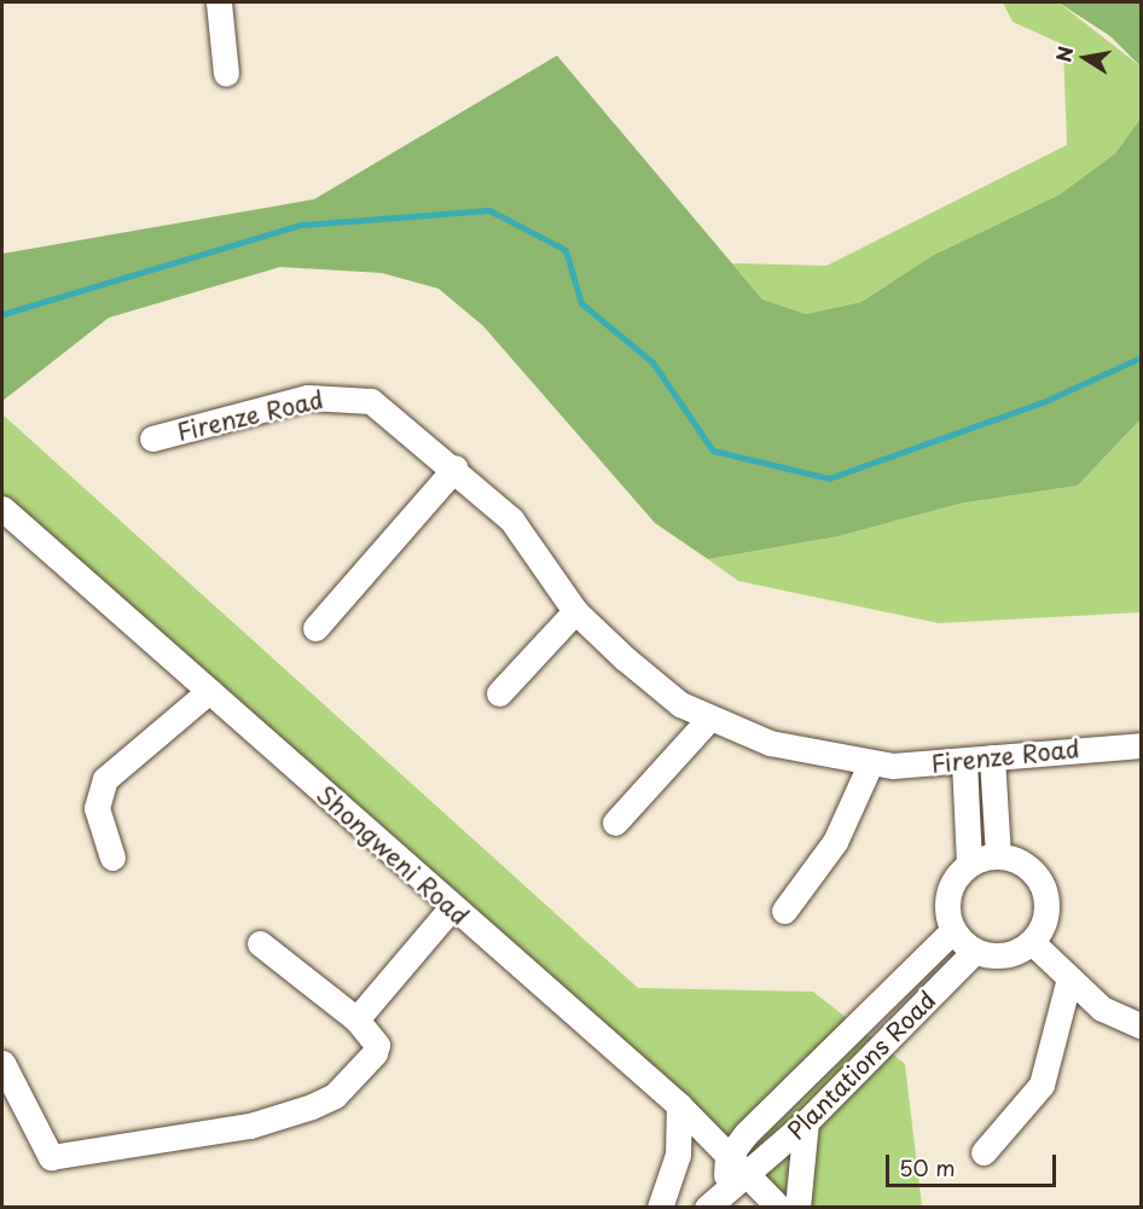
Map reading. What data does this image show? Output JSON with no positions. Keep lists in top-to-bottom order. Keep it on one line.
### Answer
{"streets":{"street":["Firenze Road","Shongweni Road","Plantations Road"]},"crossings":[["Shongweni Road","Plantations Road"]],"scale_bar":"50 m","north":"left"}
